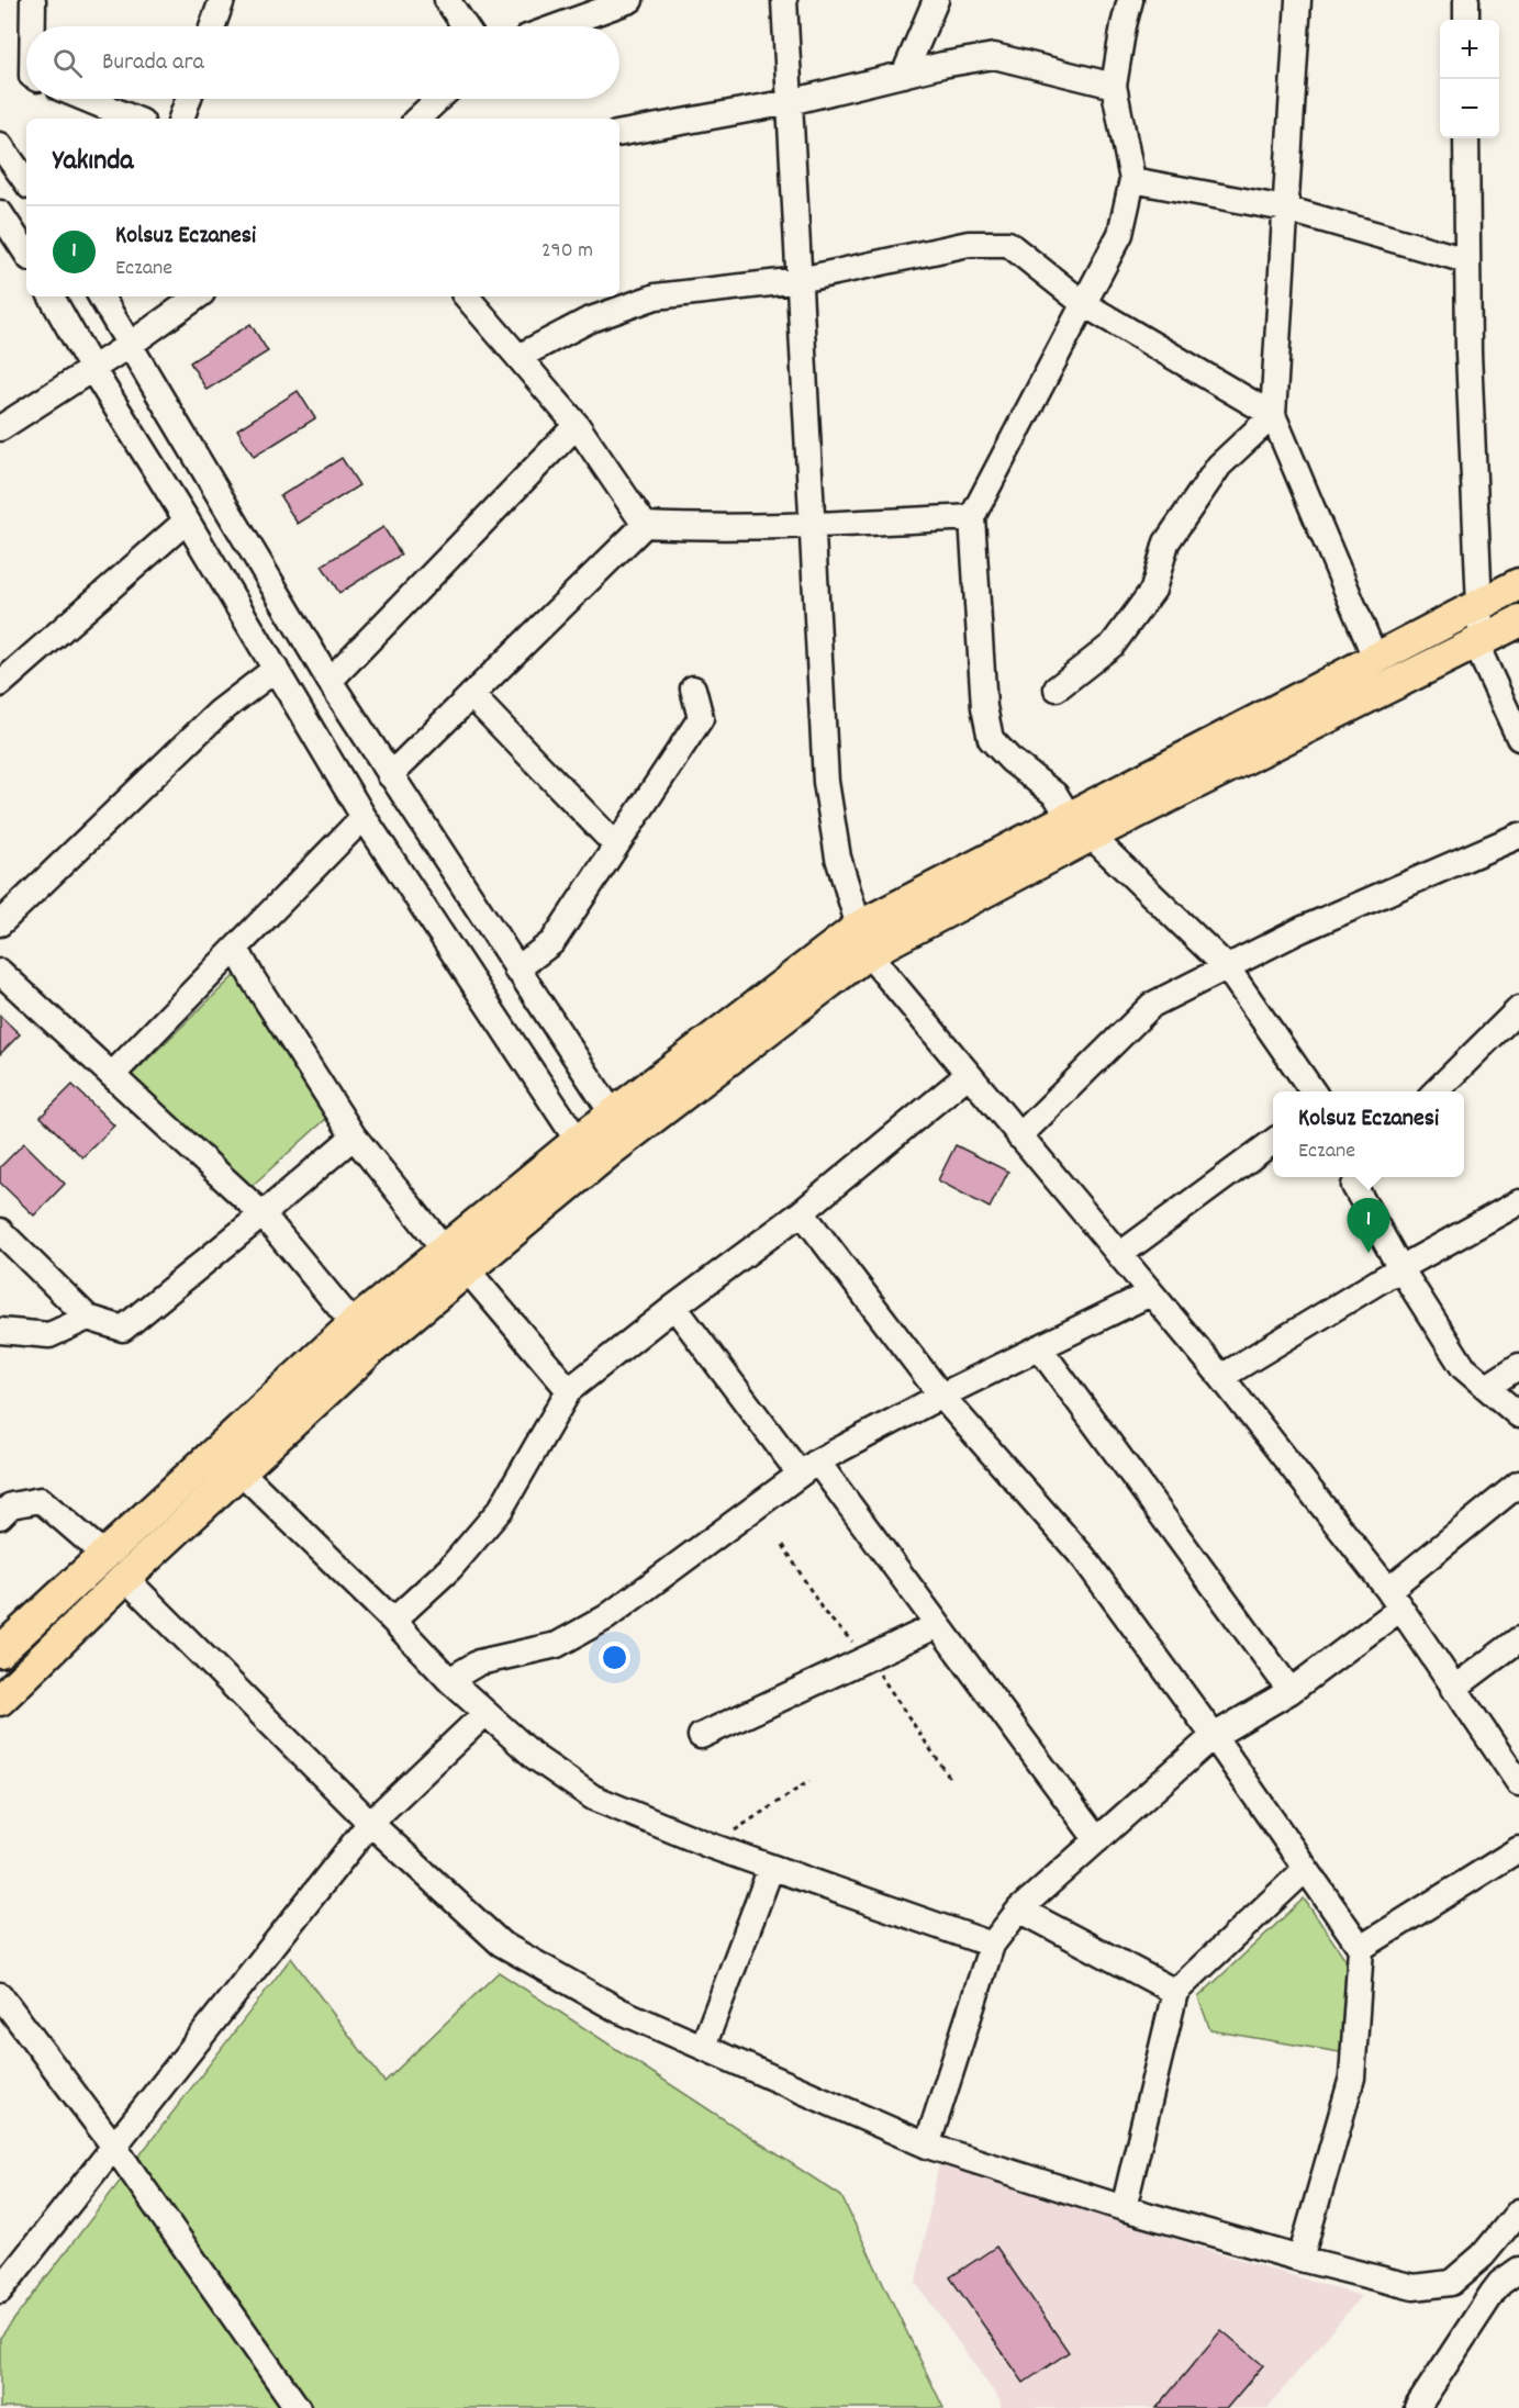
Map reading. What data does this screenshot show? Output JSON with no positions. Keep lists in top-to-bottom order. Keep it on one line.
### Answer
{"page":{"map_buttons":["+","−"],"search":"Burada ara","heading":"Yakında","list":[{"mark":"1","name":"Kolsuz Eczanesi","note":"Eczane","value":"290 m"}],"popup":["Kolsuz Eczanesi","Eczane"],"pins":"1"}}
